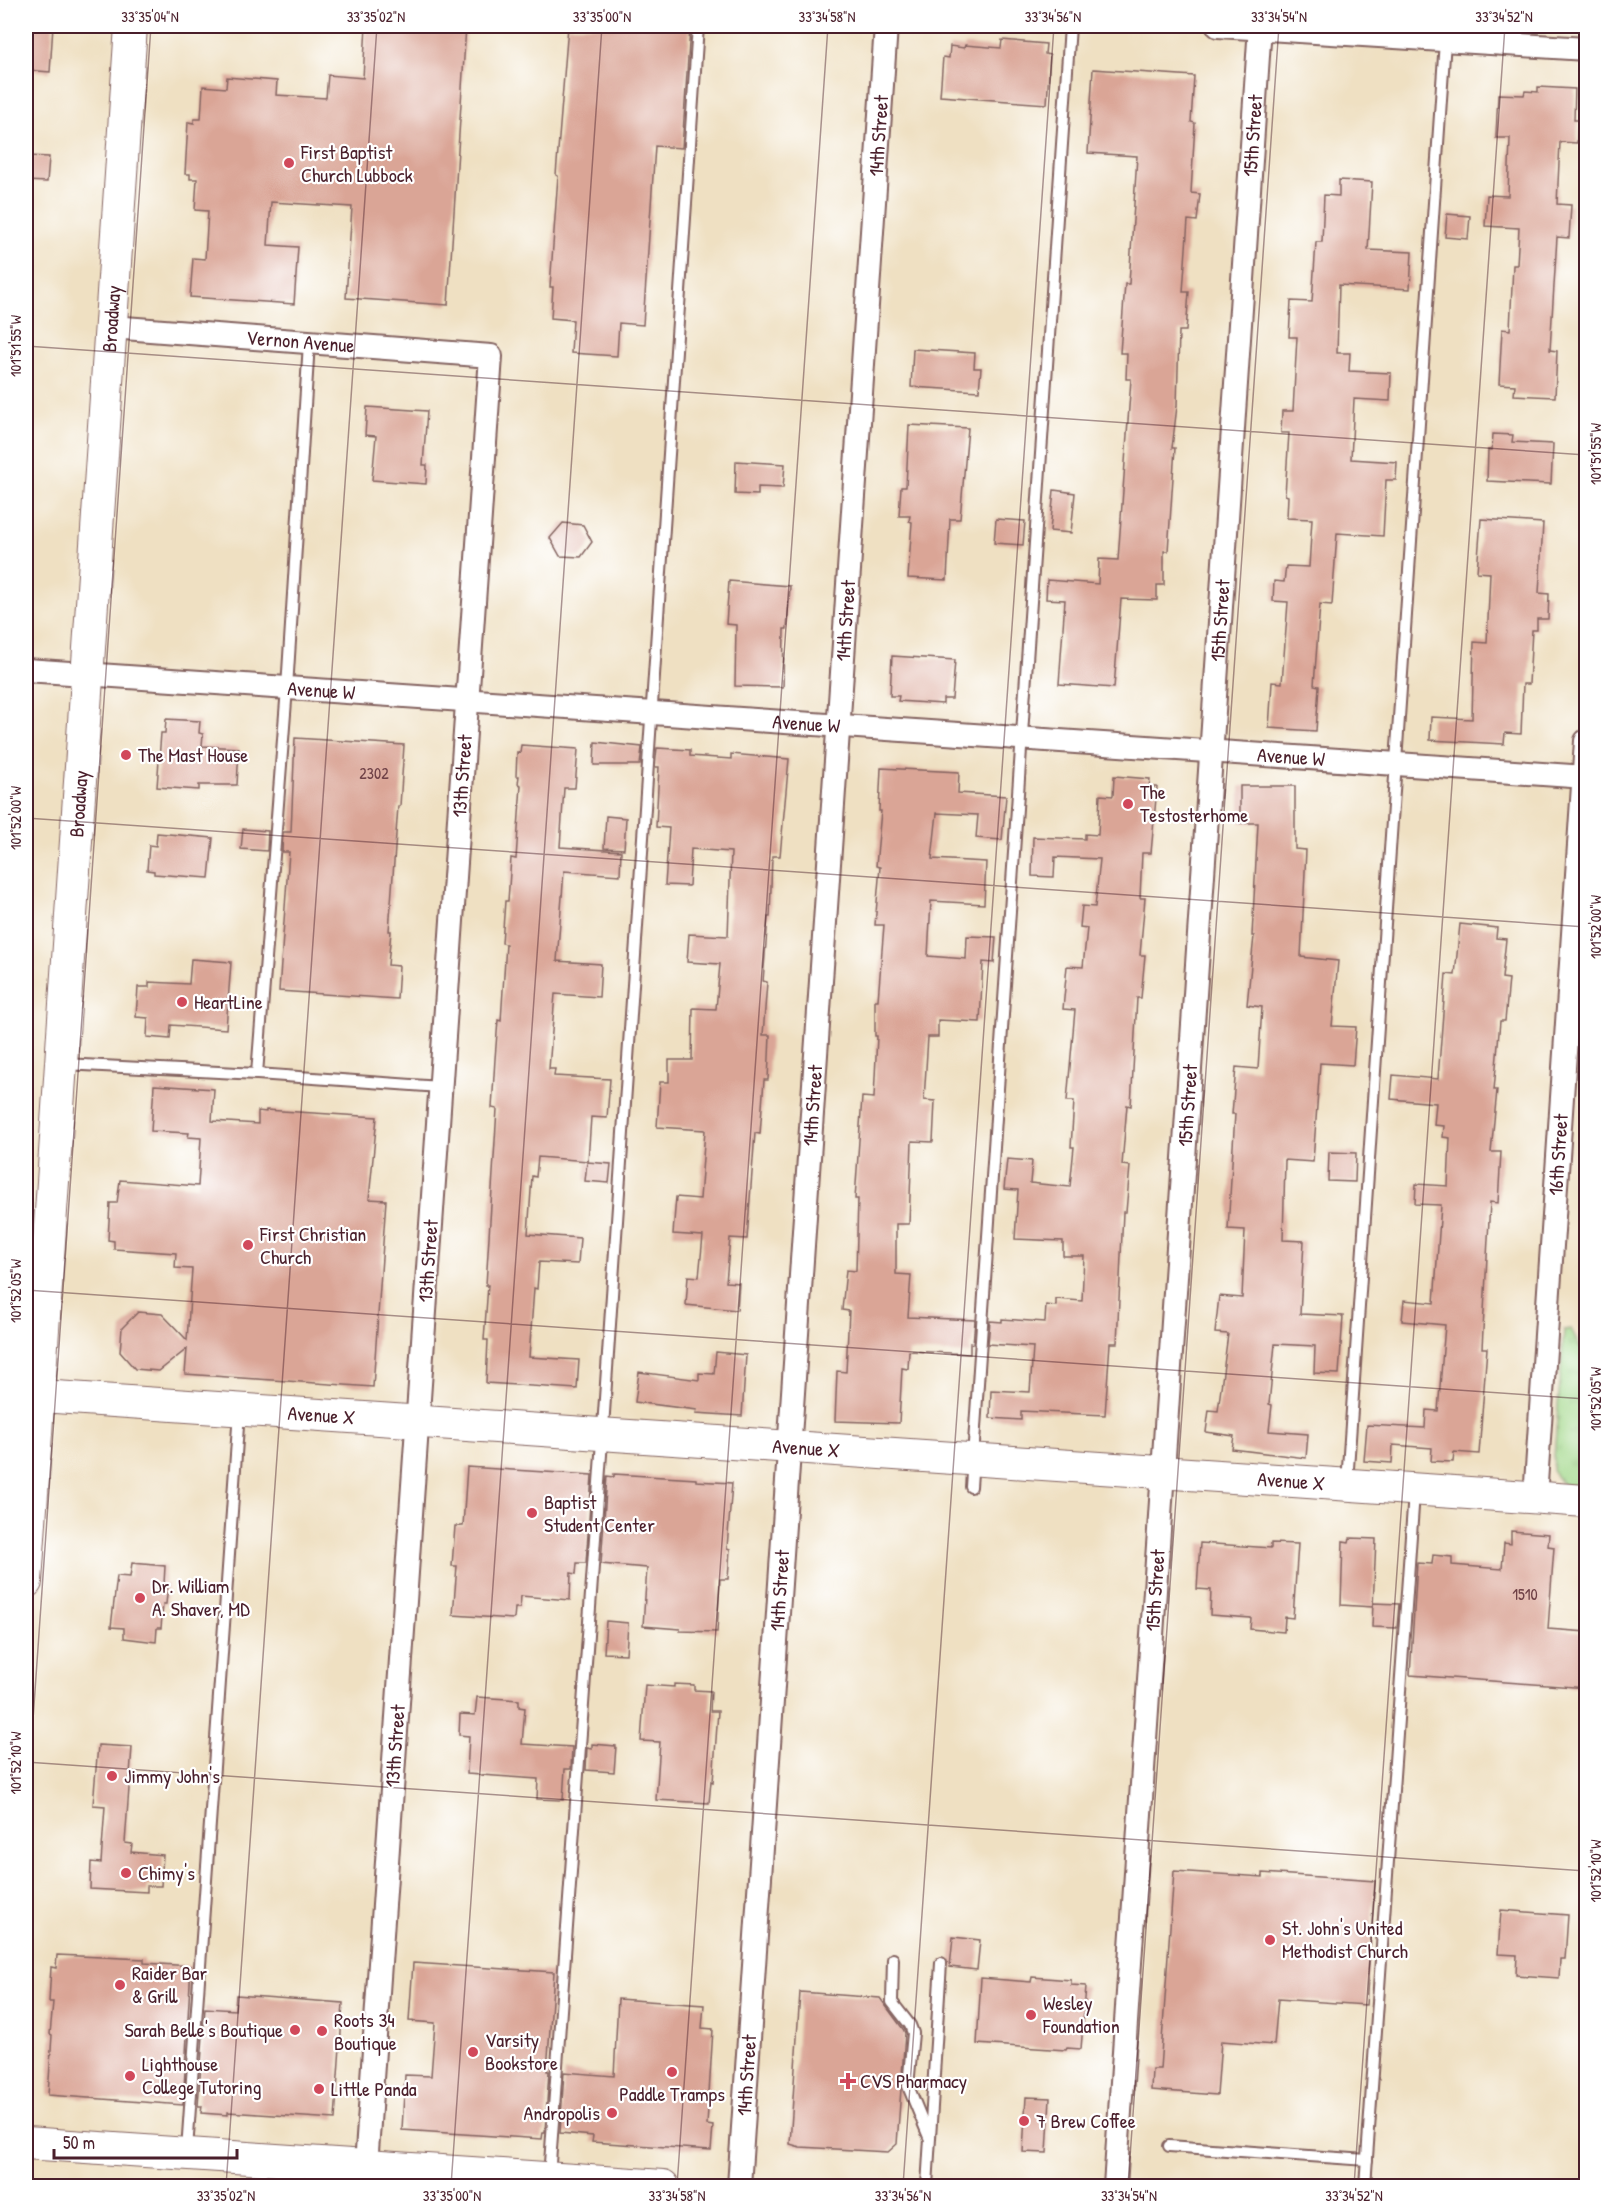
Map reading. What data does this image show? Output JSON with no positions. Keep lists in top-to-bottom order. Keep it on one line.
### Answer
{"streets":{"main road":["Broadway","Avenue X"],"street":["14th Street","15th Street","Vernon Avenue","Avenue W","13th Street","16th Street"]},"crossings":[["14th Street","Avenue W"],["14th Street","Avenue X"],["15th Street","Avenue W"],["15th Street","Avenue X"],["Broadway","Vernon Avenue"],["Broadway","Avenue W"],["Broadway","Avenue X"],["Vernon Avenue","13th Street"],["Avenue W","13th Street"],["Avenue W","16th Street"],["13th Street","Avenue X"],["16th Street","Avenue X"]],"places":{"other":["First Baptist Church Lubbock","The Mast House","The Testosterhome","HeartLine","First Christian Church","Baptist Student Center","Dr. William A. Shaver, MD","Jimmy John's","Chimy's","St. John's United Methodist Church","Raider Bar & Grill","Wesley Foundation","Sarah Belle's Boutique","Roots 34 Boutique","Varsity Bookstore","Paddle Tramps","Lighthouse College Tutoring","Little Panda","Andropolis","7 Brew Coffee"],"health":["CVS Pharmacy"]},"house_numbers":["2302","1510"],"scale_bar":"50 m","coordinates":["33°35'04\"N","33°35'02\"N","33°35'00\"N","33°34'58\"N","33°34'56\"N","33°34'54\"N","33°34'52\"N","101°51'55\"W","101°52'00\"W","101°52'05\"W","101°52'10\"W"]}
